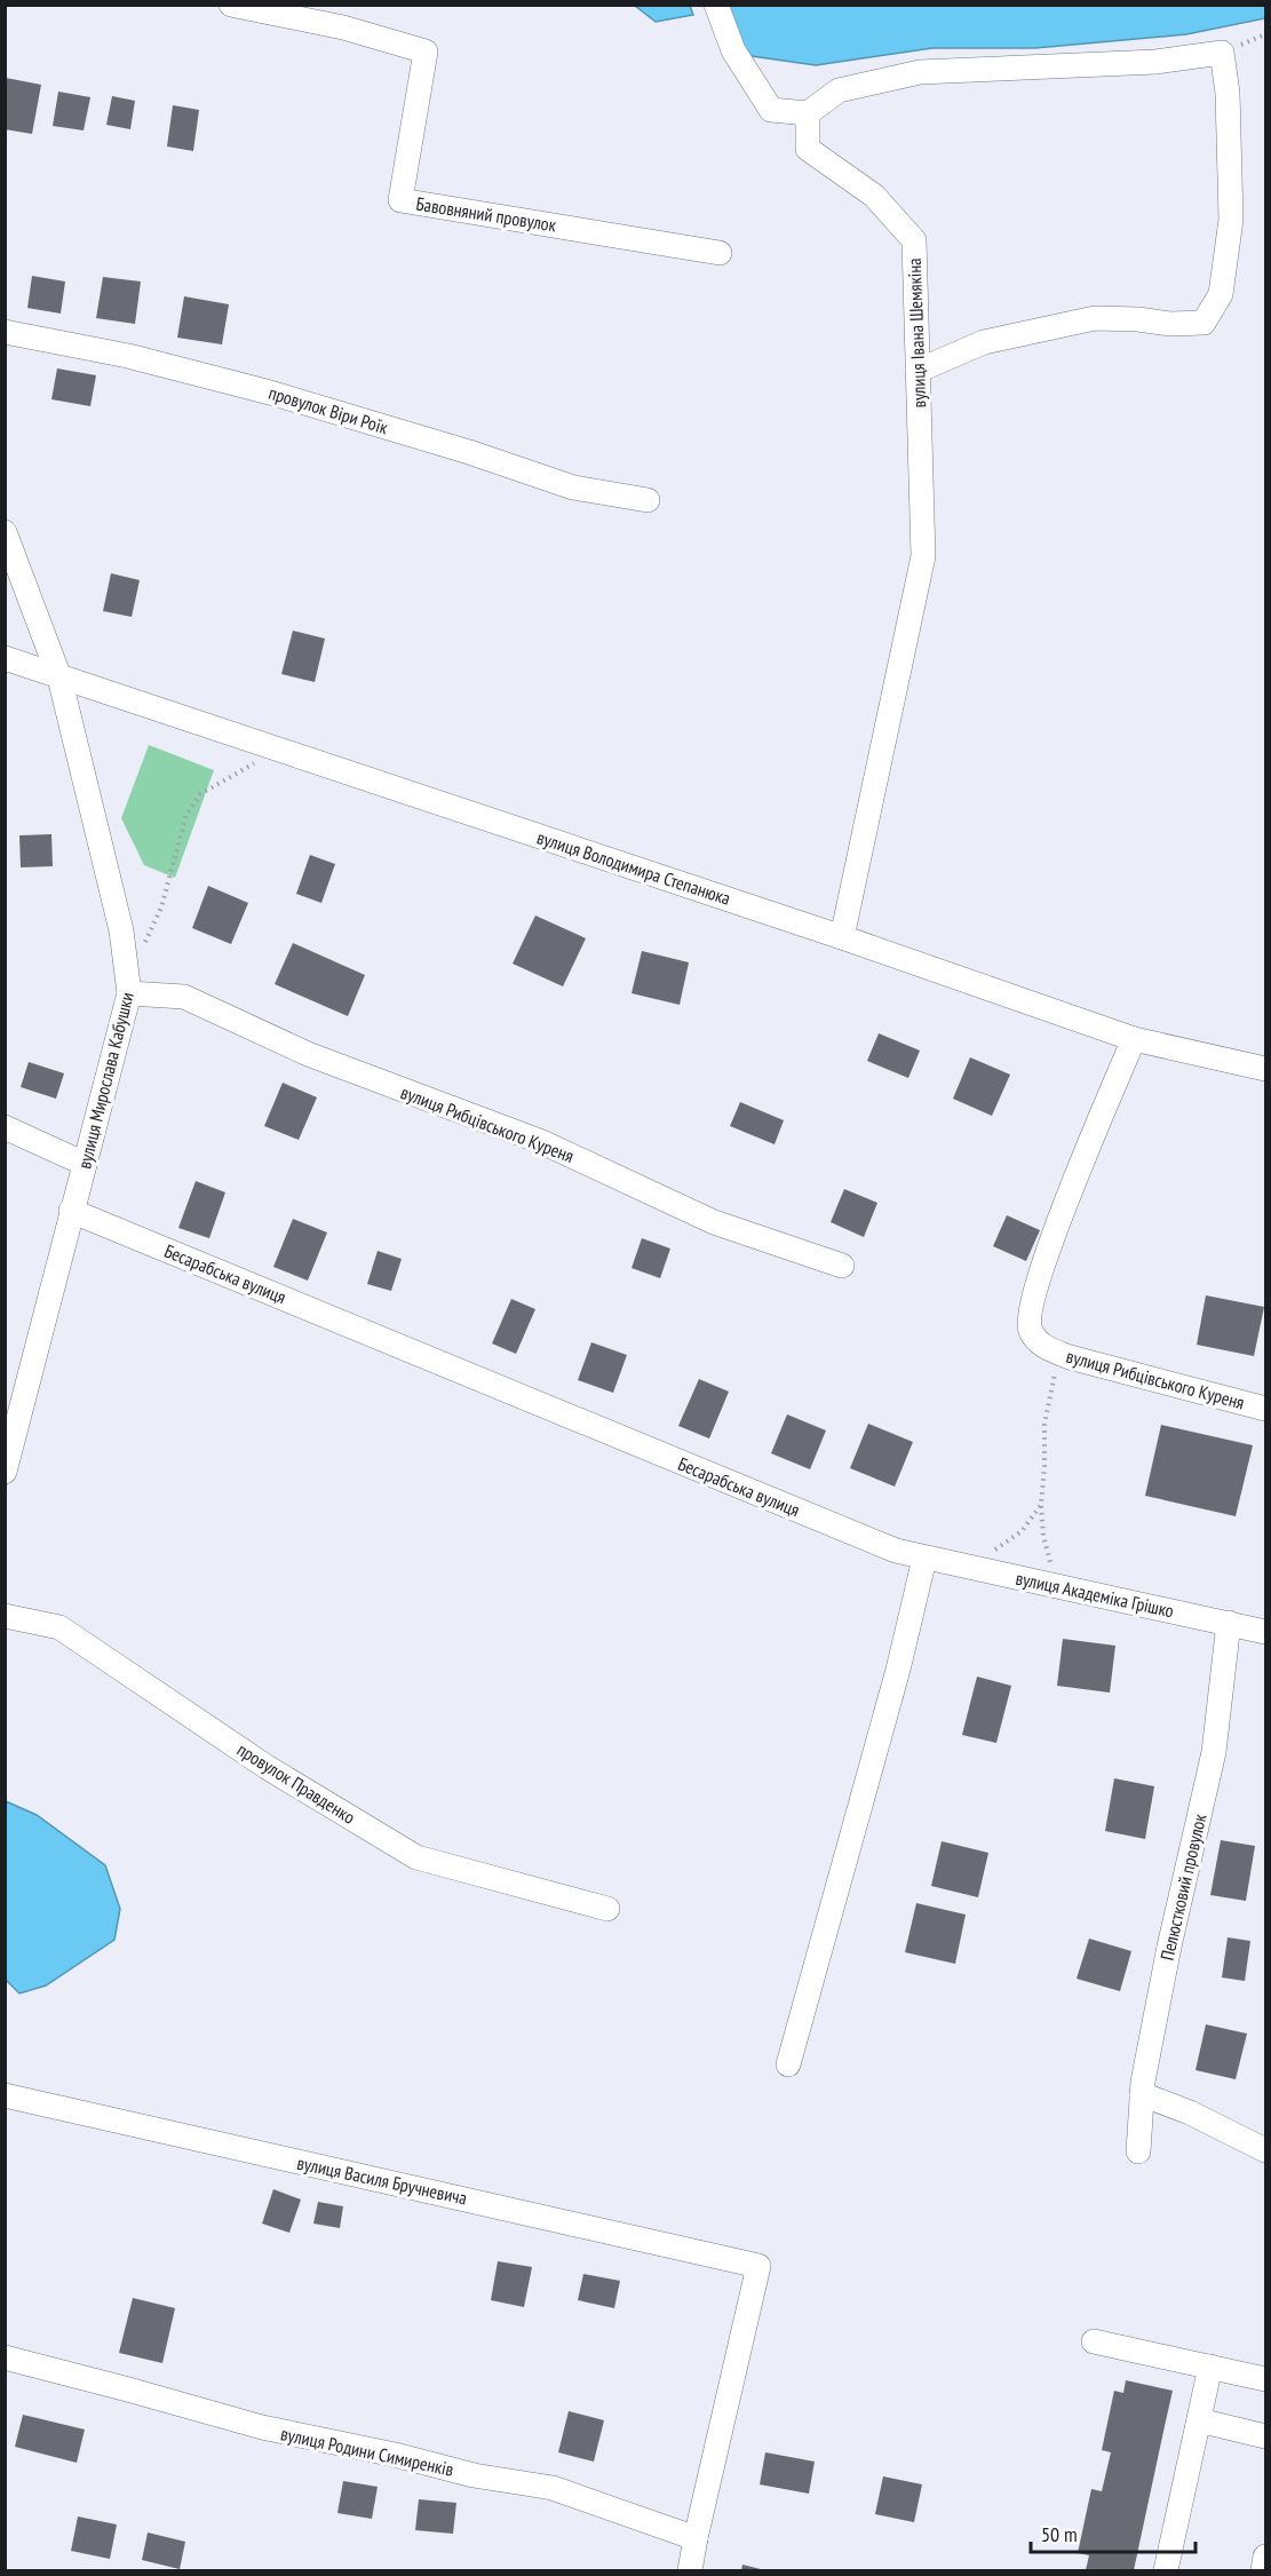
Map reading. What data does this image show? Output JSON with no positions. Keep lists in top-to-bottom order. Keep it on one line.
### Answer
{"streets":{"street":["Бавовняний провулок","вулиця Івана Шемякіна","провулок Віри Роїк","вулиця Володимира Степанюка","вулиця Мирослава Кабушки","вулиця Рибцівського Куреня","Бесарабська вулиця","вулиця Академіка Грішко","провулок Правденко","Пелюстковий провулок","вулиця Василя Бручневича","вулиця Родини Симиренків"]},"crossings":[["вулиця Івана Шемякіна","вулиця Володимира Степанюка"],["вулиця Володимира Степанюка","вулиця Мирослава Кабушки"],["вулиця Володимира Степанюка","вулиця Рибцівського Куреня"],["вулиця Мирослава Кабушки","вулиця Рибцівського Куреня"],["вулиця Мирослава Кабушки","Бесарабська вулиця"],["Бесарабська вулиця","вулиця Академіка Грішко"],["вулиця Академіка Грішко","Пелюстковий провулок"],["вулиця Василя Бручневича","вулиця Родини Симиренків"]],"scale_bar":"50 m"}
